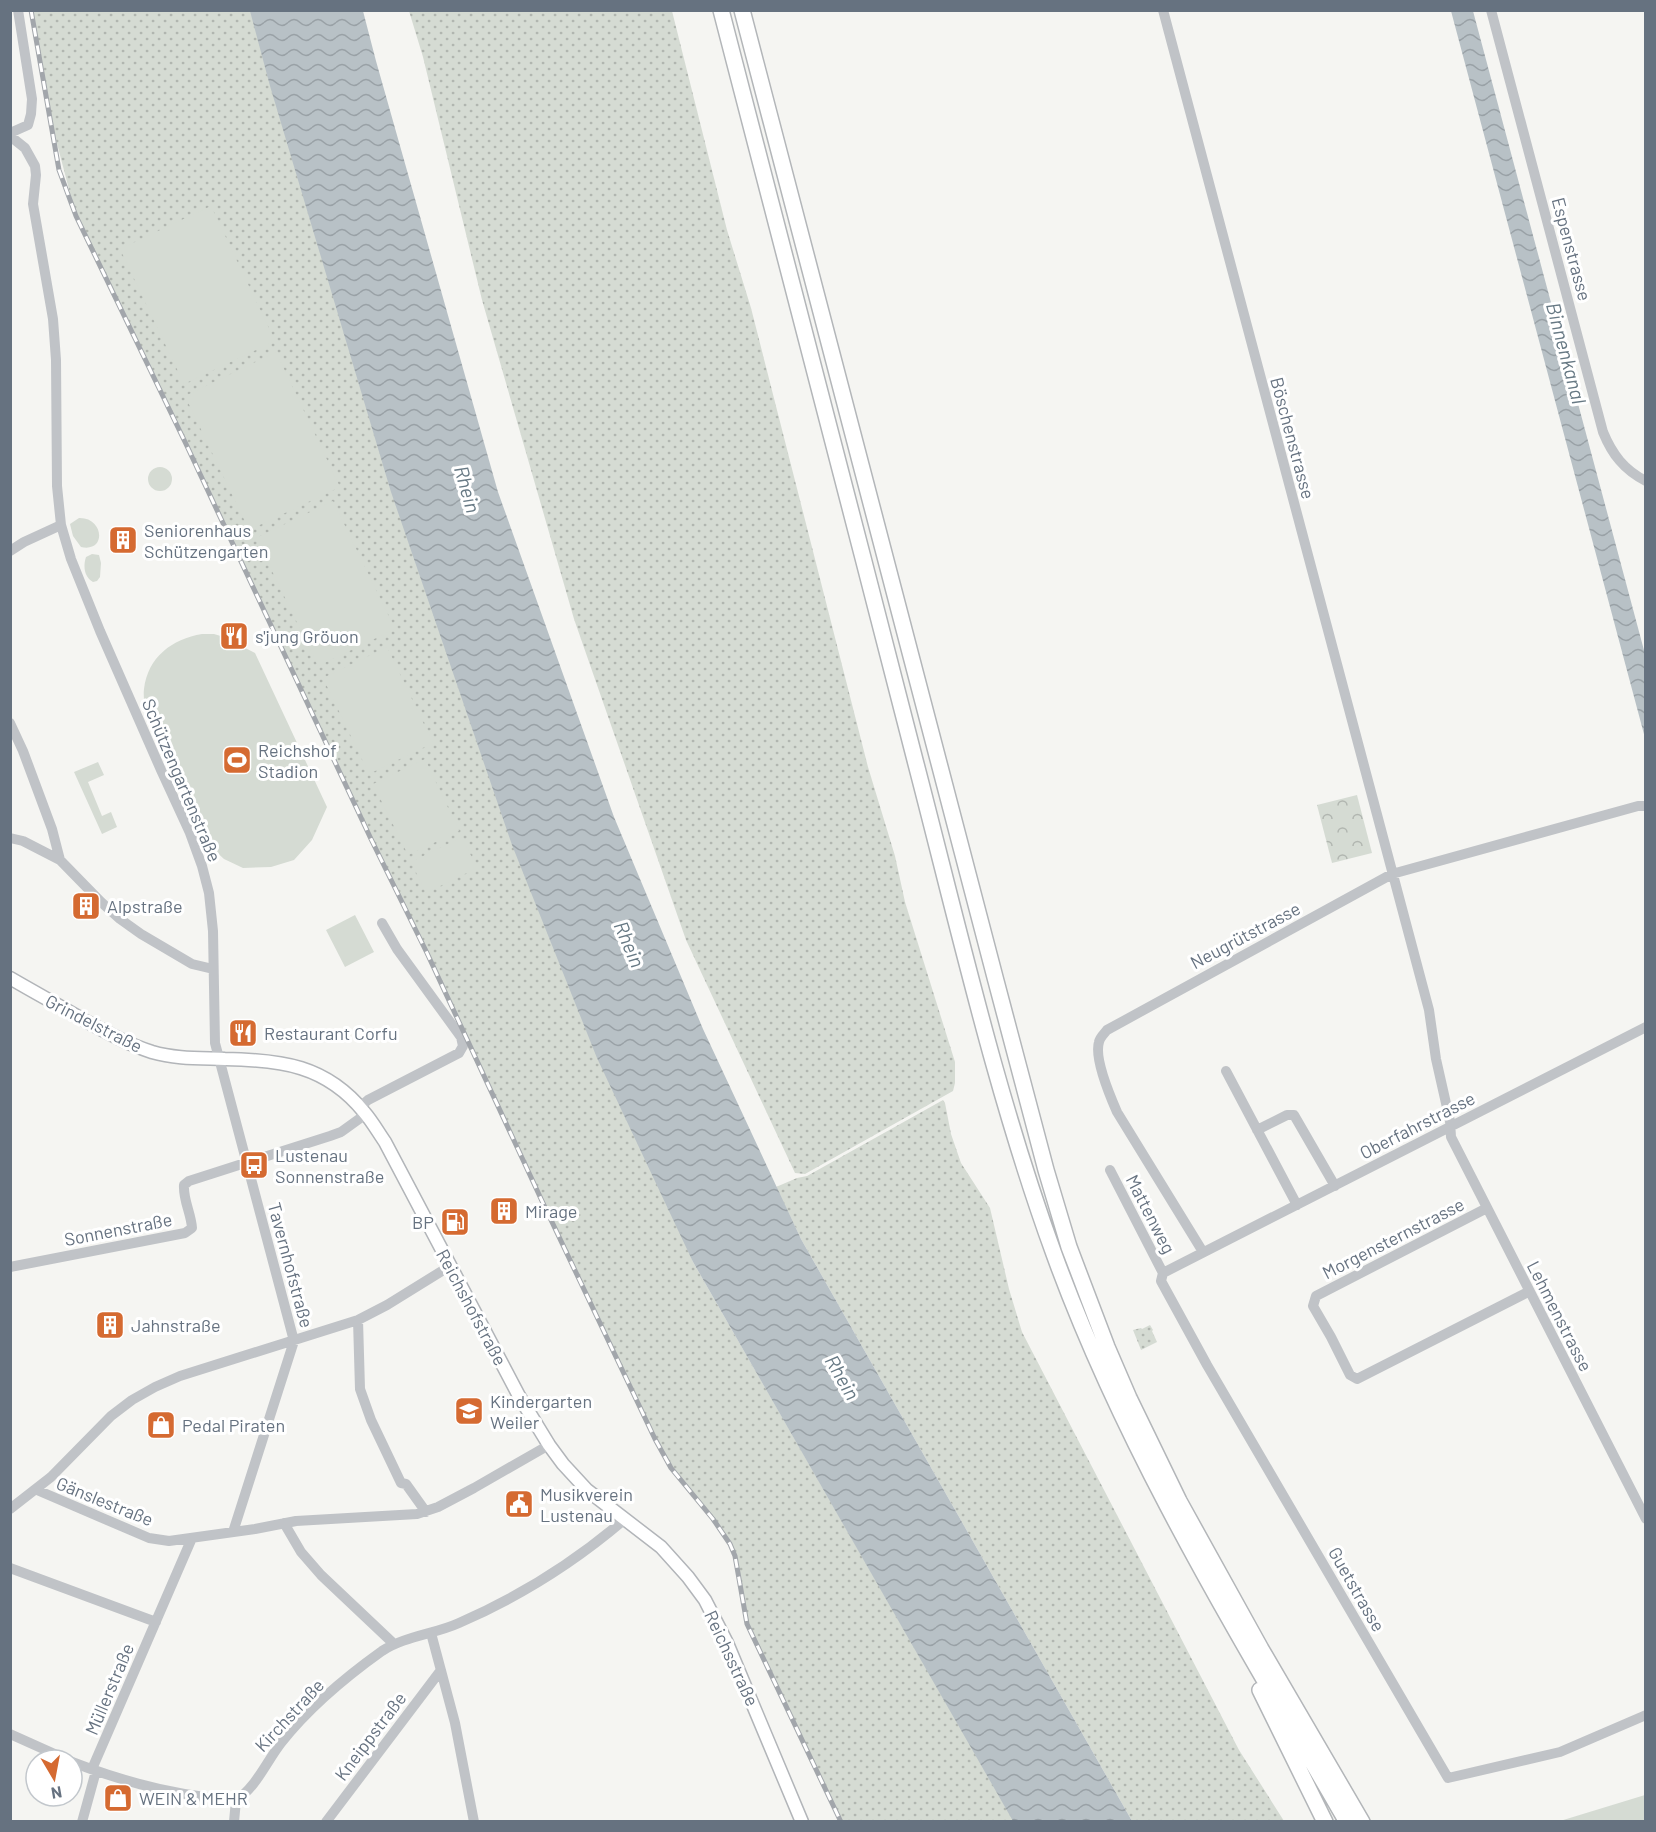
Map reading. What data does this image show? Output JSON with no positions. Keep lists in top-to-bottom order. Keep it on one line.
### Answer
{"streets":{"main road":["Grindelstraße","Reichshofstraße","Reichsstraße"],"street":["Espenstrasse","Böschenstrasse","Schützengartenstraße","Neugrütstrasse","Oberfahrstrasse","Mattenweg","Sonnenstraße","Morgensternstrasse","Tavernhofstraße","Lehmenstrasse","Gänslestraße","Guetstrasse","Müllerstraße","Kirchstraße","Kneippstraße"]},"crossings":[["Böschenstrasse","Neugrütstrasse"],["Böschenstrasse","Oberfahrstrasse"],["Böschenstrasse","Lehmenstrasse"],["Schützengartenstraße","Grindelstraße"],["Schützengartenstraße","Tavernhofstraße"],["Schützengartenstraße","Reichshofstraße"],["Neugrütstrasse","Oberfahrstrasse"],["Grindelstraße","Tavernhofstraße"],["Grindelstraße","Reichshofstraße"],["Oberfahrstrasse","Lehmenstrasse"],["Mattenweg","Guetstrasse"],["Sonnenstraße","Tavernhofstraße"],["Morgensternstrasse","Lehmenstrasse"],["Tavernhofstraße","Reichshofstraße"],["Reichshofstraße","Gänslestraße"],["Reichshofstraße","Reichsstraße"],["Reichshofstraße","Kirchstraße"],["Gänslestraße","Müllerstraße"],["Reichsstraße","Kirchstraße"]],"water":["Binnenkanal","Rhein"],"places":{"building":["Seniorenhaus Schützengarten","Alpstraße","Mirage","Jahnstraße"],"restaurant":["s'jung Gröuon","Restaurant Corfu"],"sports":["Reichshof Stadion"],"bus stop":["Lustenau Sonnenstraße"],"fuel station":["BP"],"school or university":["Kindergarten Weiler"],"shop":["Pedal Piraten","WEIN & MEHR"],"public building":["Musikverein Lustenau"]},"north":"bottom"}
